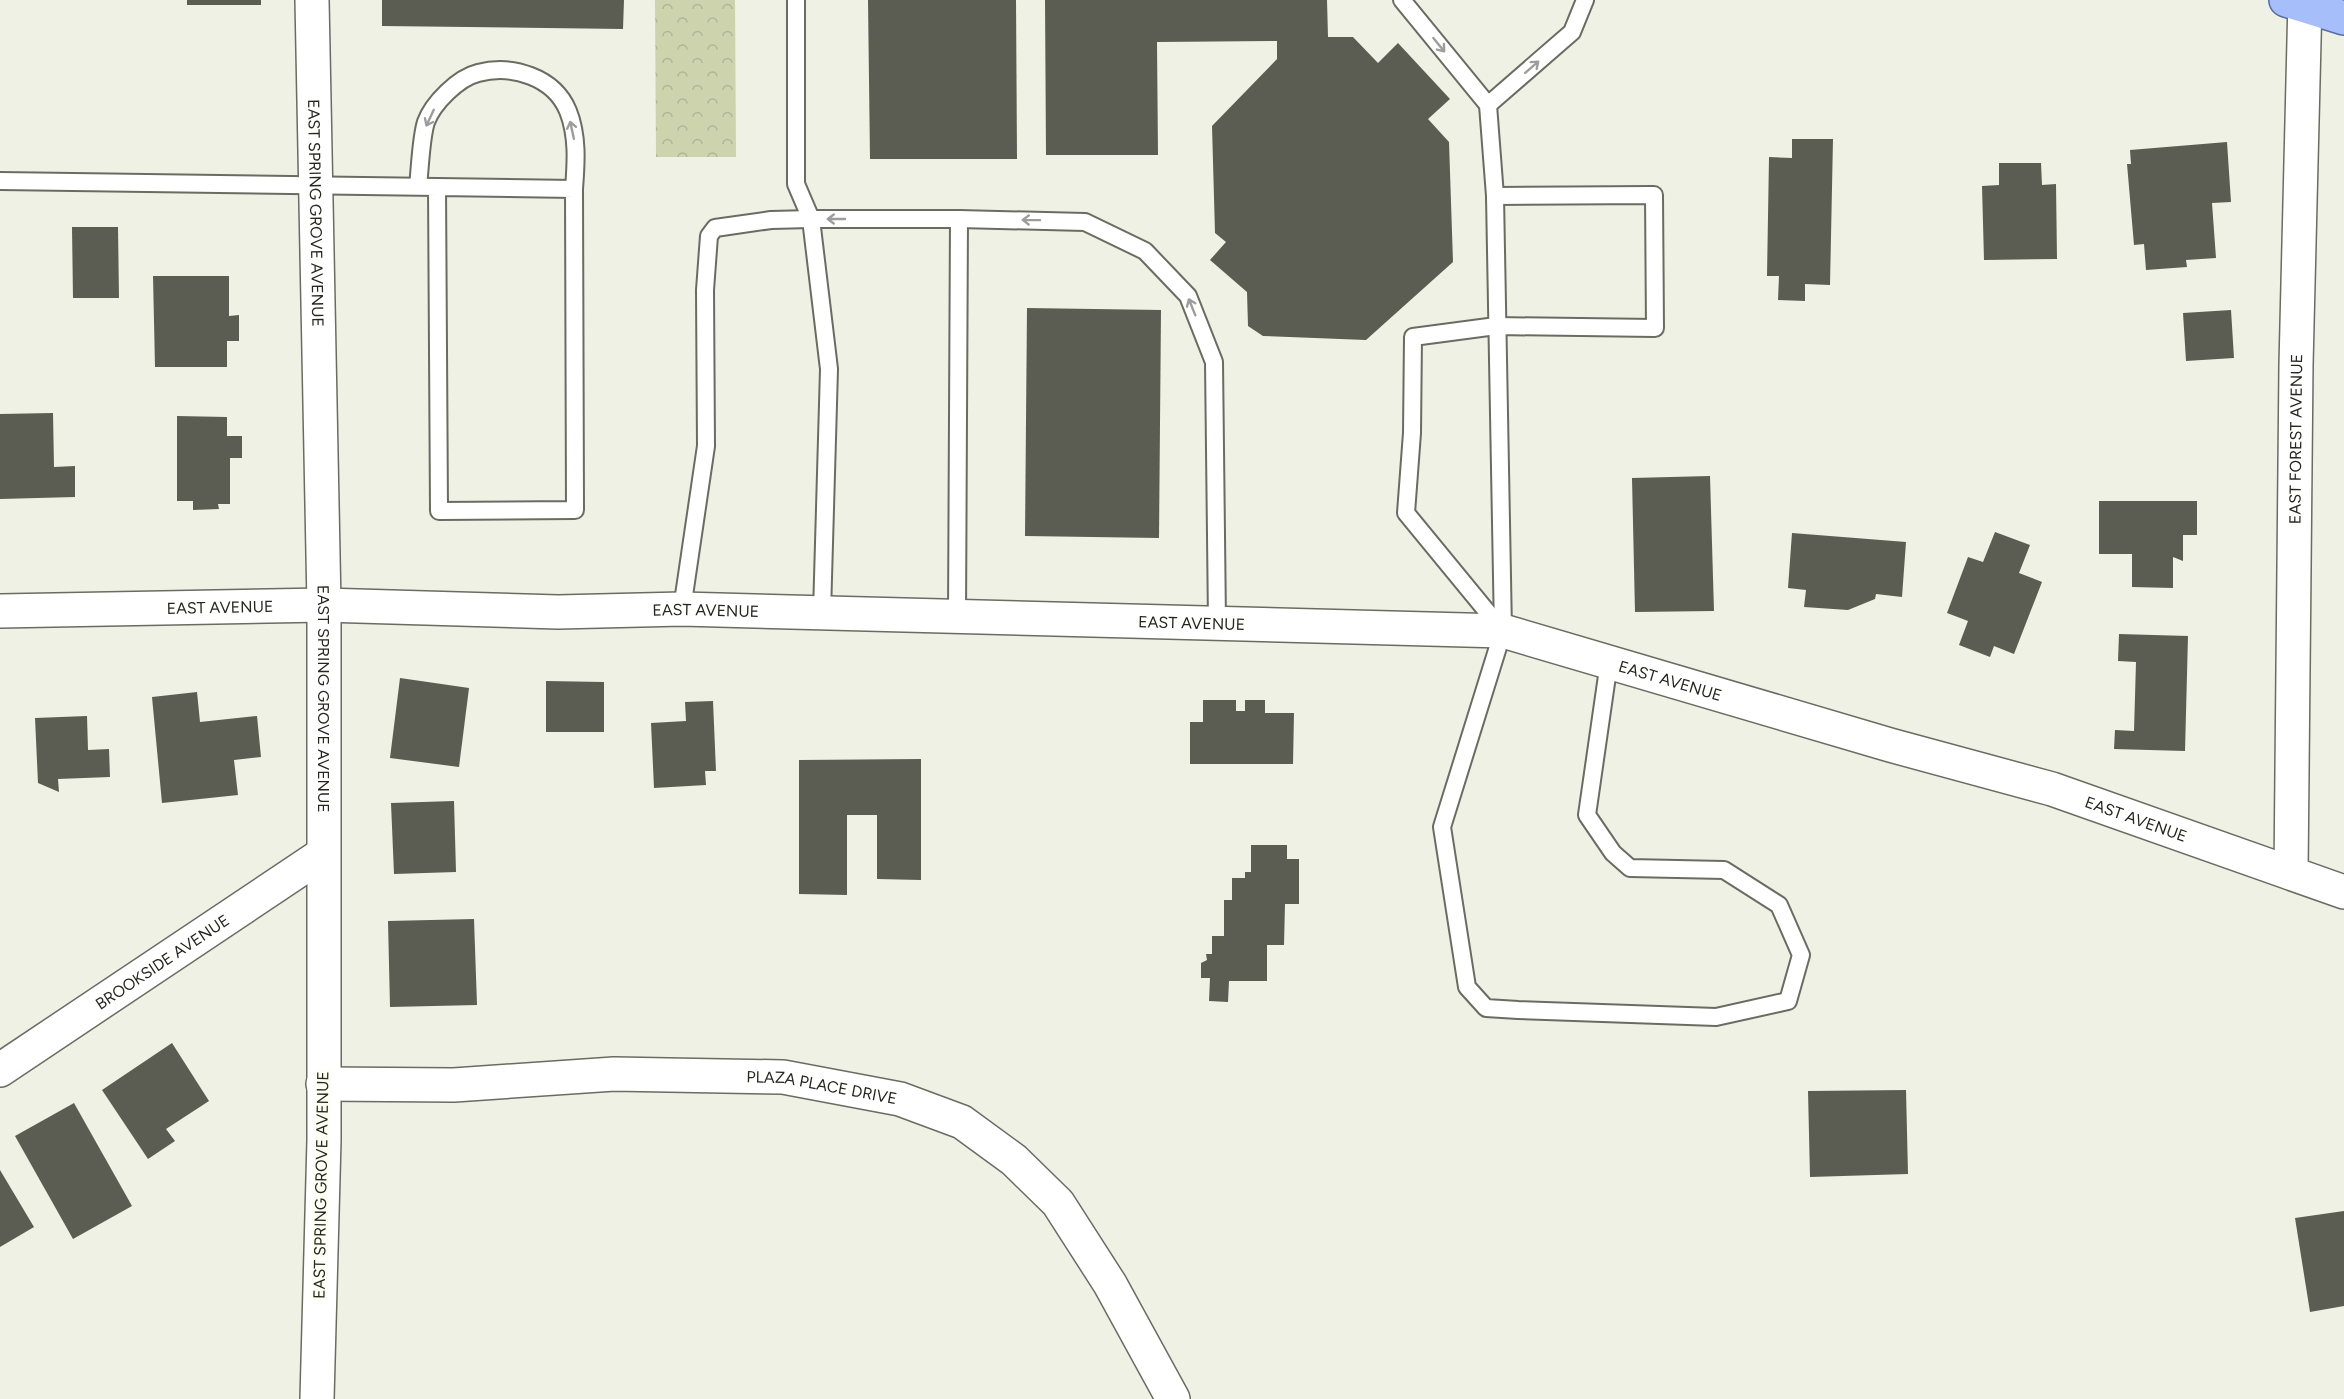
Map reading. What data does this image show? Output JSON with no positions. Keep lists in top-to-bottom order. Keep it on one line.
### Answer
{"streets":{"street":["EAST SPRING GROVE AVENUE","EAST FOREST AVENUE","EAST AVENUE","BROOKSIDE AVENUE","PLAZA PLACE DRIVE"]},"crossings":[["EAST SPRING GROVE AVENUE","EAST AVENUE"],["EAST SPRING GROVE AVENUE","BROOKSIDE AVENUE"],["EAST SPRING GROVE AVENUE","PLAZA PLACE DRIVE"],["EAST FOREST AVENUE","EAST AVENUE"]]}
